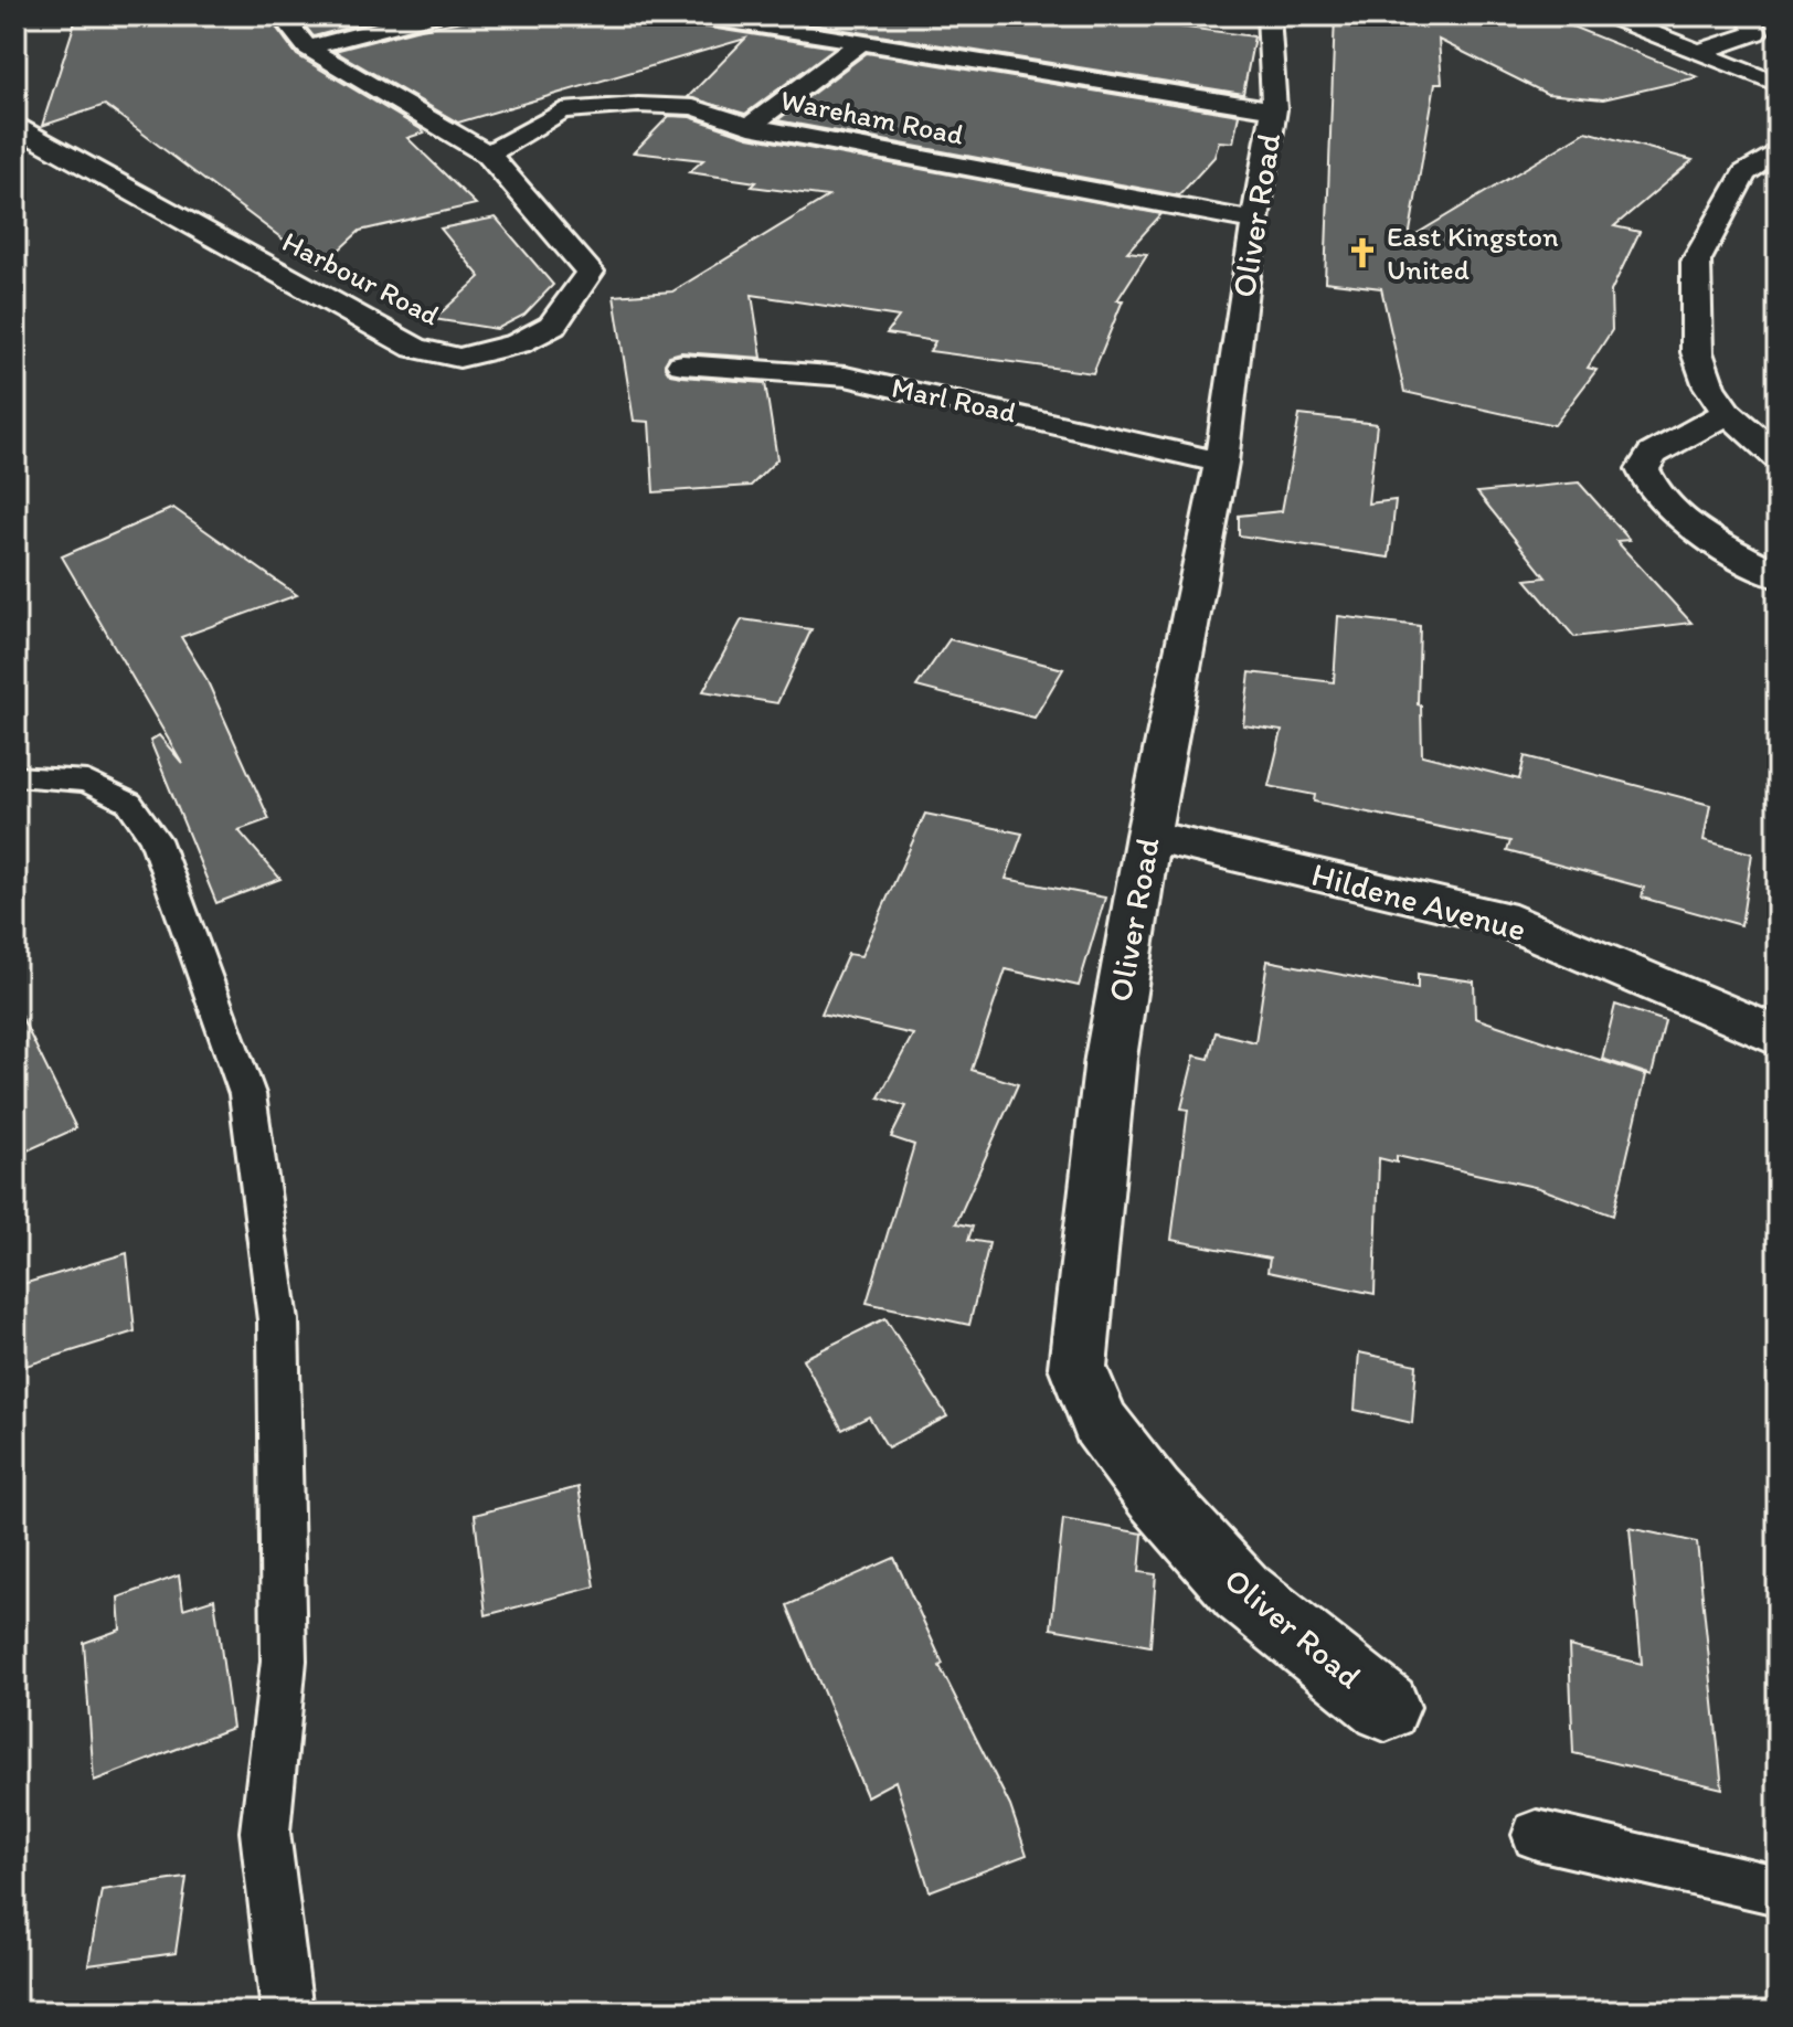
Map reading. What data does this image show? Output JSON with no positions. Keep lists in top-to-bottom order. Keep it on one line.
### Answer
{"streets":{"street":["Wareham Road","Oliver Road","Harbour Road","Marl Road","Hildene Avenue"]},"crossings":[["Wareham Road","Oliver Road"],["Wareham Road","Harbour Road"],["Oliver Road","Marl Road"],["Oliver Road","Hildene Avenue"]],"places":{"church":["East Kingston United"]}}
